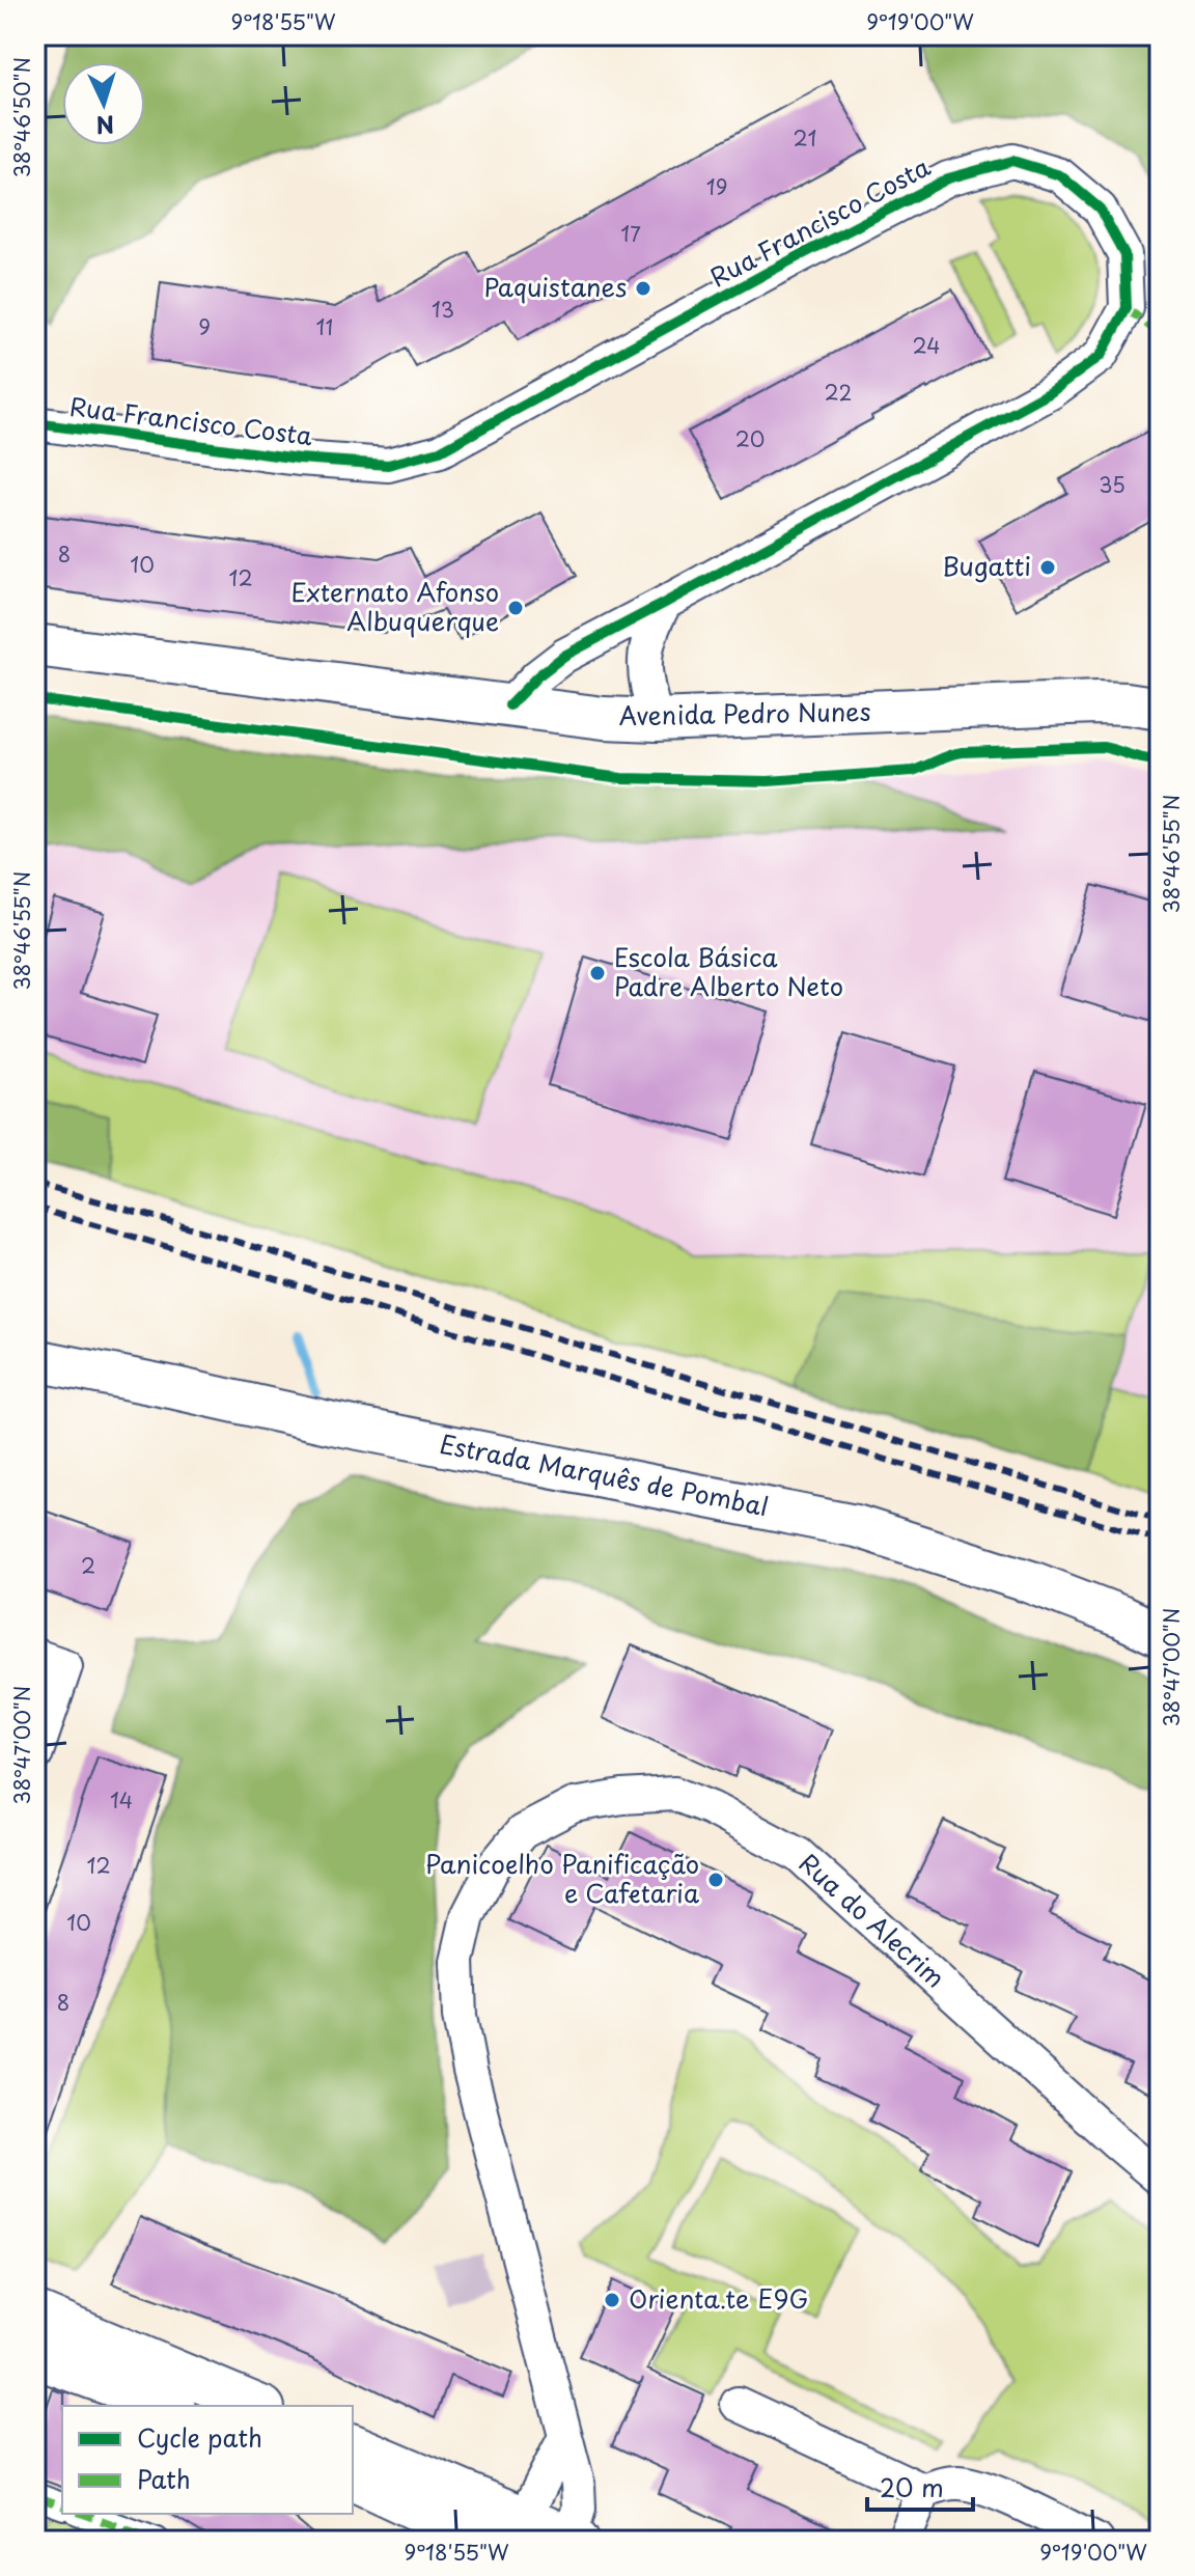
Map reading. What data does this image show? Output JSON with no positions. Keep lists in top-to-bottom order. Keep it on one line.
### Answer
{"streets":{"street":["Rua Francisco Costa","Avenida Pedro Nunes","Estrada Marquês de Pombal","Rua do Alecrim"]},"crossings":[["Rua Francisco Costa","Avenida Pedro Nunes"]],"places":["Paquistanes","Bugatti","Externato Afonso Albuquerque","Escola Básica Padre Alberto Neto","Panicoelho Panificação e Cafetaria","Orienta.te E9G"],"house_numbers":["21","19","17","13","9","11","24","22","20","35","8","10","12","2","14","12","10","8"],"legend":["Cycle path","Path"],"scale_bar":"20 m","north":"bottom","coordinates":["9°18'55\"W","9°19'00\"W","38°46'50\"N","38°46'55\"N","38°47'00\"N"]}
